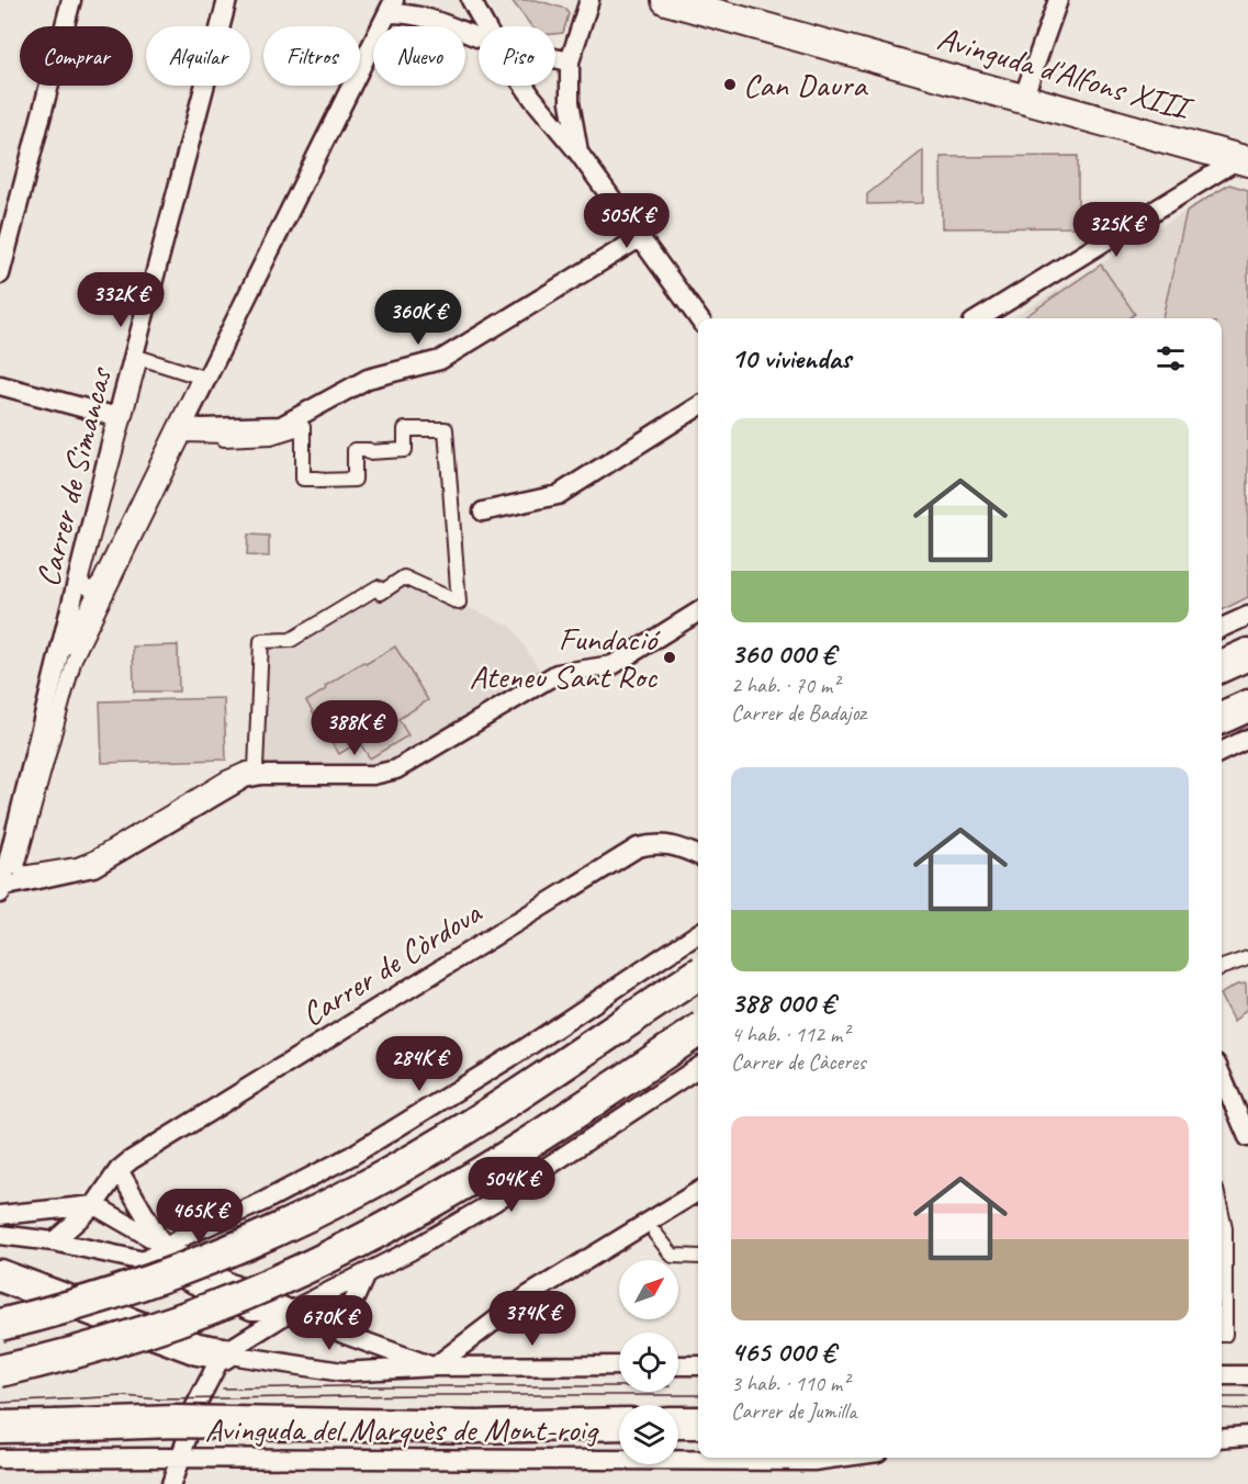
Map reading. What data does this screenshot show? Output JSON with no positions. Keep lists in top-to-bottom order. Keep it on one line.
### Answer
{"streets":{"main road":["Avinguda d'Alfons XIII"],"street":["Carrer de Simancas","Carrer de Còrdova","Avinguda del Marquès de Mont-roig"]},"crossings":[["Carrer de Còrdova","Avinguda del Marquès de Mont-roig"]],"places":["Can Daura","Fundació Ateneu Sant Roc"],"north":"top right","page":{"chip":["Comprar","Alquilar","Filtros","Nuevo","Piso"],"price":["505K €","325K €","332K €","360K €","388K €","284K €","504K €","465K €","374K €","670K €"],"heading":"10 viviendas","list":[{"name":"360 000 €","note":"2 hab. · 70 m² · Carrer de Badajoz"},{"name":"388 000 €","note":"4 hab. · 112 m² · Carrer de Càceres"},{"name":"465 000 €","note":"3 hab. · 110 m² · Carrer de Jumilla"}]}}
